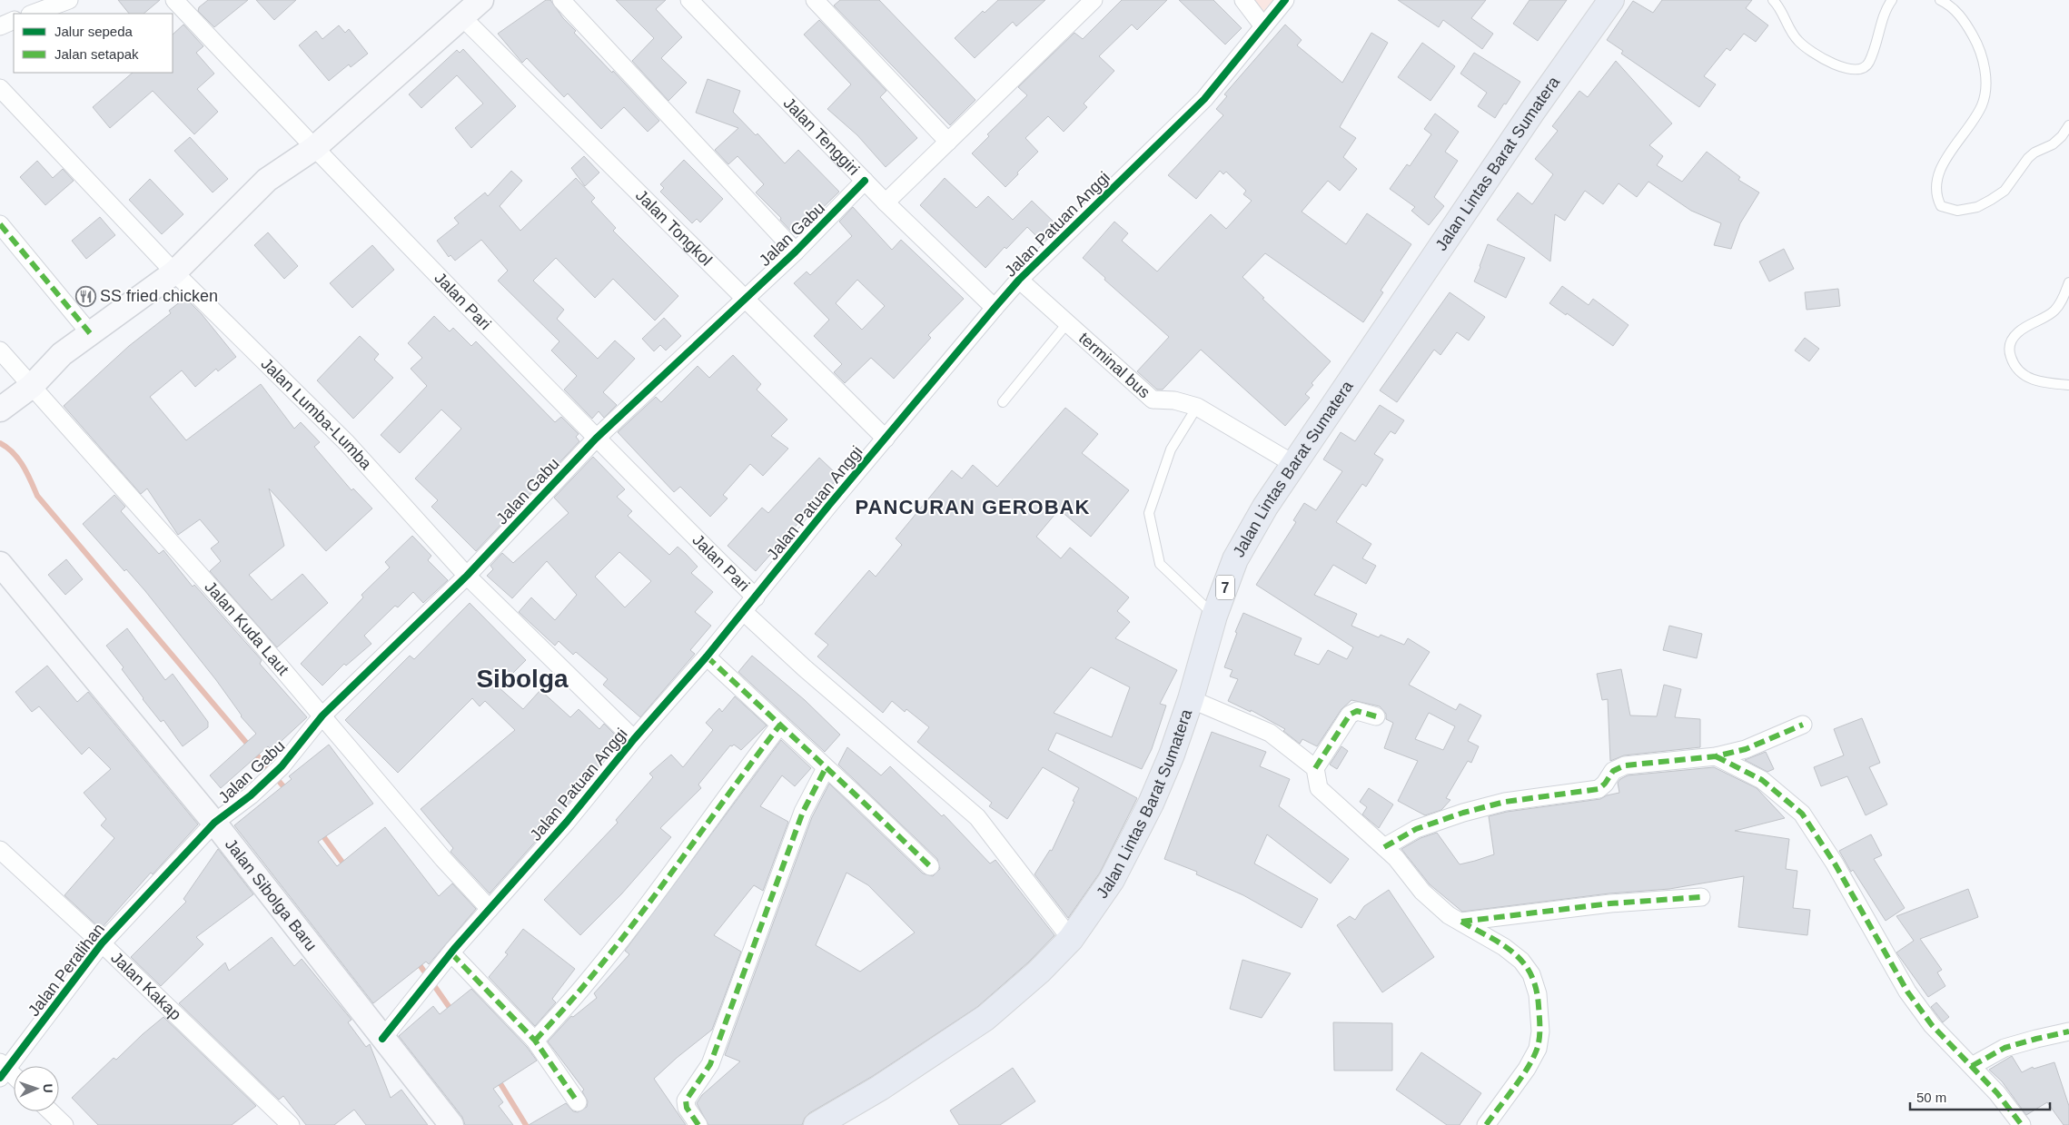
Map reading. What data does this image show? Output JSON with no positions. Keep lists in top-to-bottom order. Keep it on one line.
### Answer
{"streets":{"highway":["Jalan Lintas Barat Sumatera","7"],"street":["Jalan Tenggiri","Jalan Patuan Anggi","Jalan Tongkol","Jalan Gabu","Jalan Pari","terminal bus","Jalan Lumba-Lumba","Jalan Kuda Laut","Jalan Sibolga Baru","Jalan Peralihan","Jalan Kakap"]},"crossings":[["Jalan Tenggiri","Jalan Patuan Anggi"],["Jalan Tenggiri","Jalan Gabu"],["Jalan Lintas Barat Sumatera","terminal bus"],["Jalan Patuan Anggi","Jalan Tongkol"],["Jalan Patuan Anggi","Jalan Pari"],["Jalan Patuan Anggi","terminal bus"],["Jalan Patuan Anggi","Jalan Lumba-Lumba"],["Jalan Patuan Anggi","Jalan Kuda Laut"],["Jalan Patuan Anggi","Jalan Sibolga Baru"],["Jalan Tongkol","Jalan Gabu"],["Jalan Gabu","Jalan Pari"],["Jalan Gabu","Jalan Lumba-Lumba"],["Jalan Gabu","Jalan Kuda Laut"],["Jalan Gabu","Jalan Sibolga Baru"],["Jalan Gabu","Jalan Peralihan"],["Jalan Sibolga Baru","Jalan Peralihan"],["Jalan Peralihan","Jalan Kakap"]],"districts":["PANCURAN GEROBAK","Sibolga"],"places":{"restaurant":["SS fried chicken"]},"legend":["Jalur sepeda","Jalan setapak"],"scale_bar":"50 m","north":"right"}
